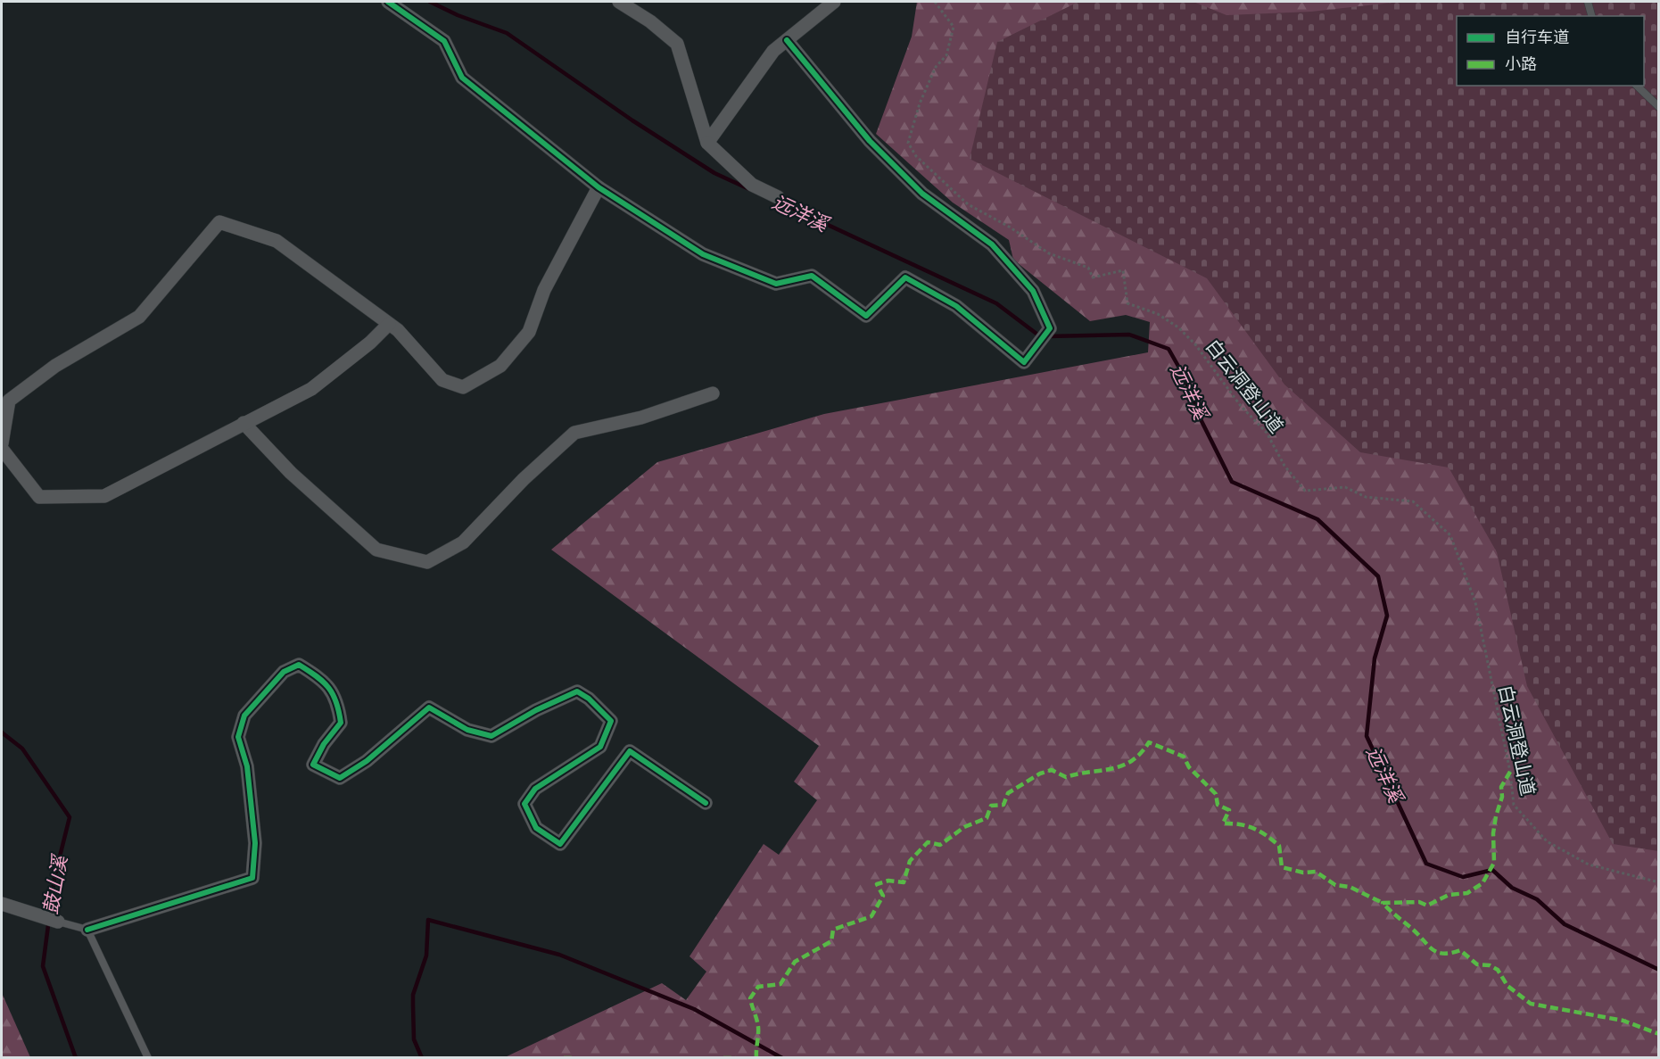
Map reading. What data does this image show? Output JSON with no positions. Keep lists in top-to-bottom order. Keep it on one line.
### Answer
{"streets":{"path":["白云洞登山道"]},"water":["远洋溪","鼓山溪"],"legend":["自行车道","小路"]}
